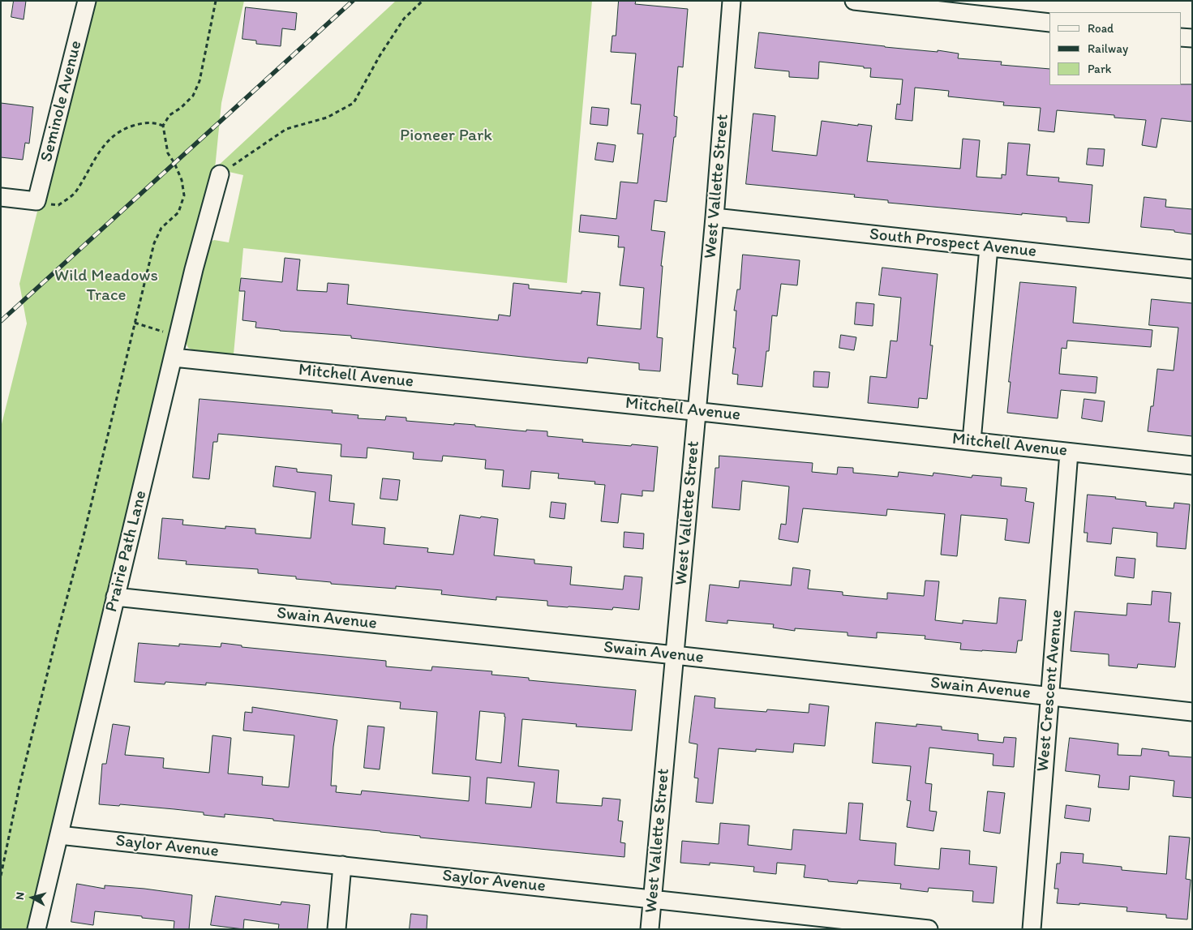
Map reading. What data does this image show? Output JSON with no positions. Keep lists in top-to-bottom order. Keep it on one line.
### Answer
{"streets":{"street":["Seminole Avenue","West Vallette Street","South Prospect Avenue","Mitchell Avenue","Prairie Path Lane","Swain Avenue","West Crescent Avenue","Saylor Avenue"]},"crossings":[["West Vallette Street","South Prospect Avenue"],["West Vallette Street","Mitchell Avenue"],["West Vallette Street","Swain Avenue"],["West Vallette Street","Saylor Avenue"],["Mitchell Avenue","Prairie Path Lane"],["Mitchell Avenue","West Crescent Avenue"],["Prairie Path Lane","Swain Avenue"],["Prairie Path Lane","Saylor Avenue"],["Swain Avenue","West Crescent Avenue"]],"parks":["Pioneer Park","Wild Meadows Trace"],"legend":["Road","Railway","Park"],"north":"left"}
